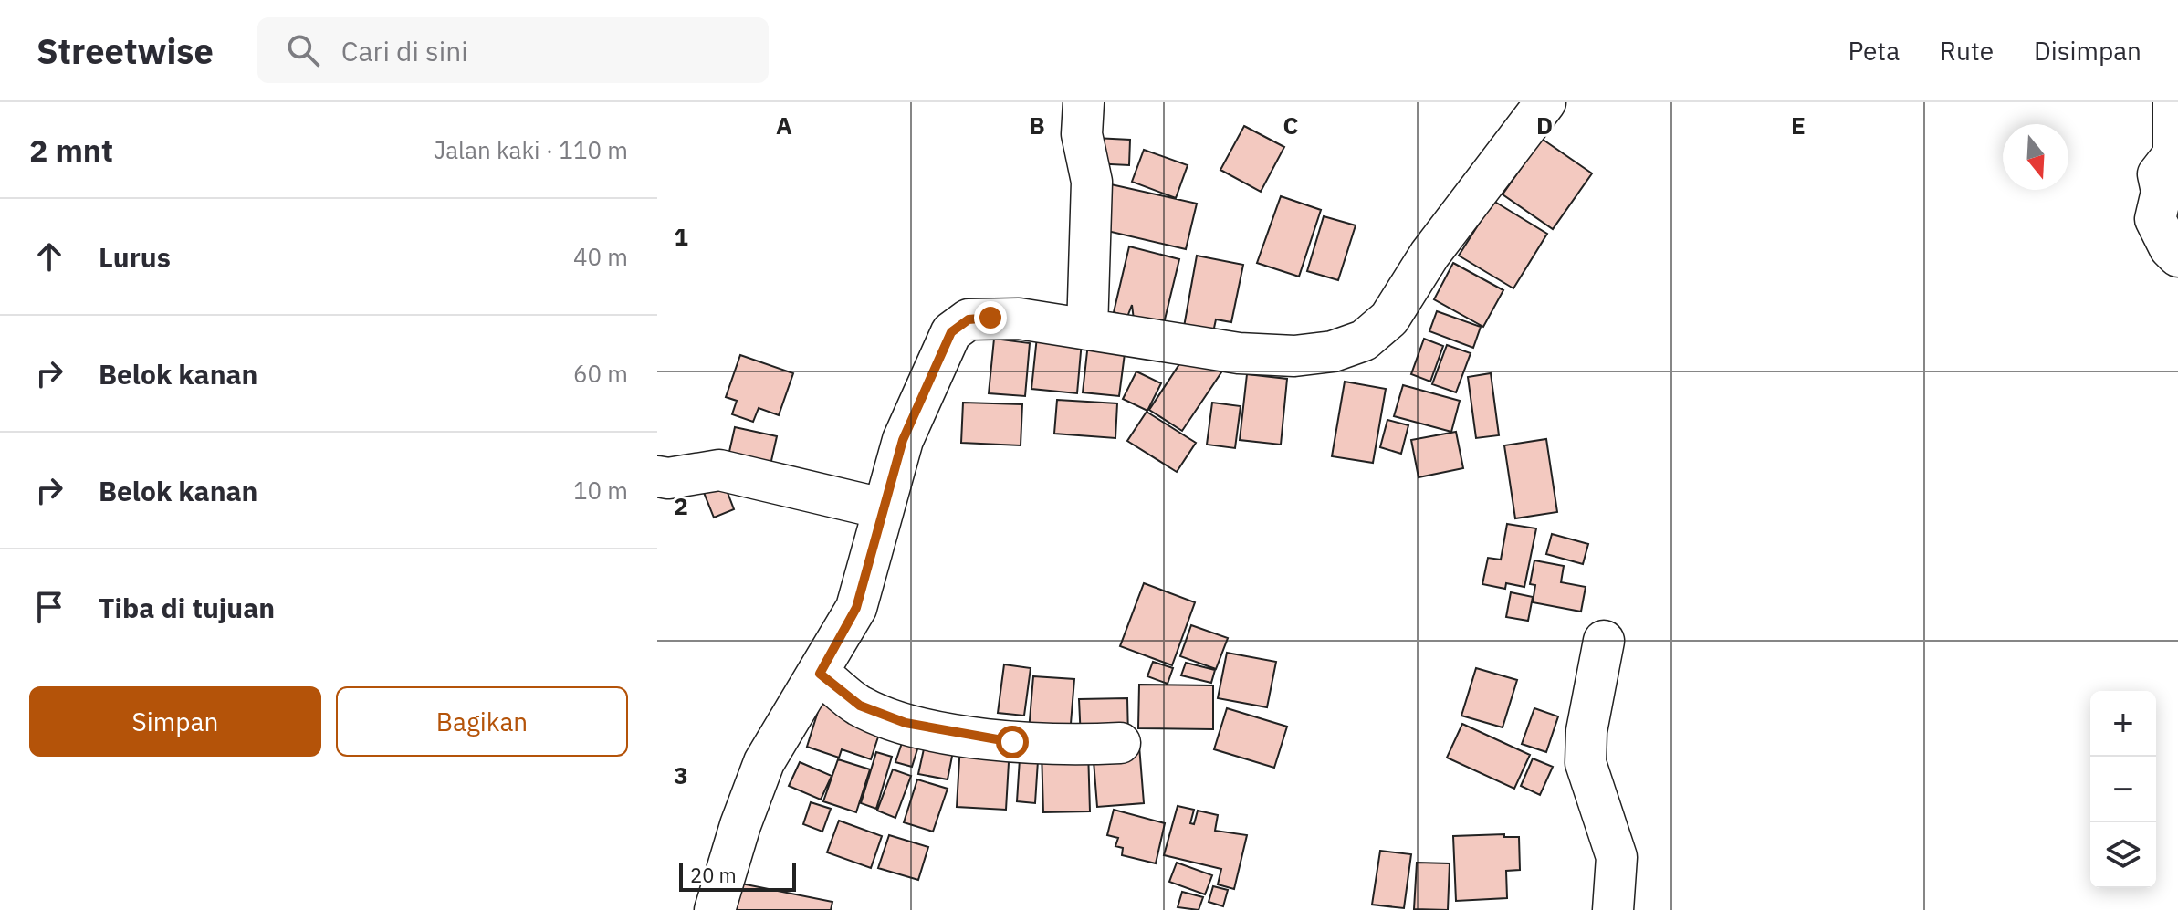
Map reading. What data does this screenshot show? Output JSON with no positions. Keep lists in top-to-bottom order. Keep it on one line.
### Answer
{"scale_bar":"20 m","north":"bottom","page":{"header":"Streetwise","search":"Cari di sini","nav":["Peta","Rute","Disimpan"],"heading":["2 mnt","Jalan kaki · 110 m"],"list":[["Lurus","40 m"],["Belok kanan","60 m"],["Belok kanan","10 m"],"Tiba di tujuan"],"buttons":["Simpan","Bagikan"],"map_buttons":["+","−"],"scale":"20 m"},"grid":{"columns":["A","B","C","D","E"],"rows":["1","2","3"]}}
